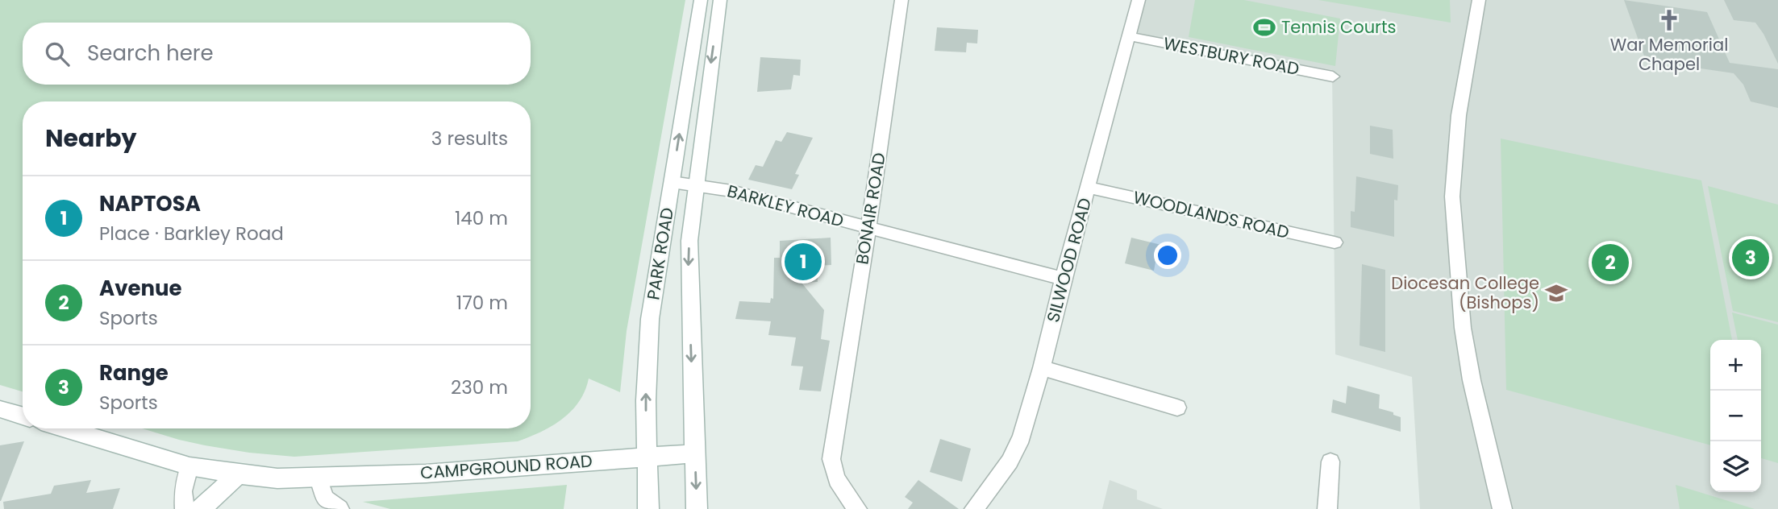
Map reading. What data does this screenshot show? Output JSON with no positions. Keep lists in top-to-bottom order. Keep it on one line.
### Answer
{"streets":{"main road":["PARK ROAD","CAMPGROUND ROAD"],"street":["WESTBURY ROAD","BARKLEY ROAD","BONAIR ROAD","WOODLANDS ROAD","SILWOOD ROAD"]},"crossings":[["WESTBURY ROAD","SILWOOD ROAD"],["BARKLEY ROAD","BONAIR ROAD"],["BARKLEY ROAD","PARK ROAD"],["BARKLEY ROAD","SILWOOD ROAD"],["WOODLANDS ROAD","SILWOOD ROAD"],["PARK ROAD","CAMPGROUND ROAD"]],"places":{"church":["War Memorial Chapel"],"sports":["Tennis Courts"],"school or university":["Diocesan College (Bishops)"]},"page":{"search":"Search here","heading":["Nearby","3 results"],"list":[{"mark":"1","name":"NAPTOSA","note":"Place · Barkley Road","value":"140 m"},{"mark":"2","name":"Avenue","note":"Sports","value":"170 m"},{"mark":"3","name":"Range","note":"Sports","value":"230 m"}],"pins":["3","1","2"],"map_buttons":["+","−"]}}
